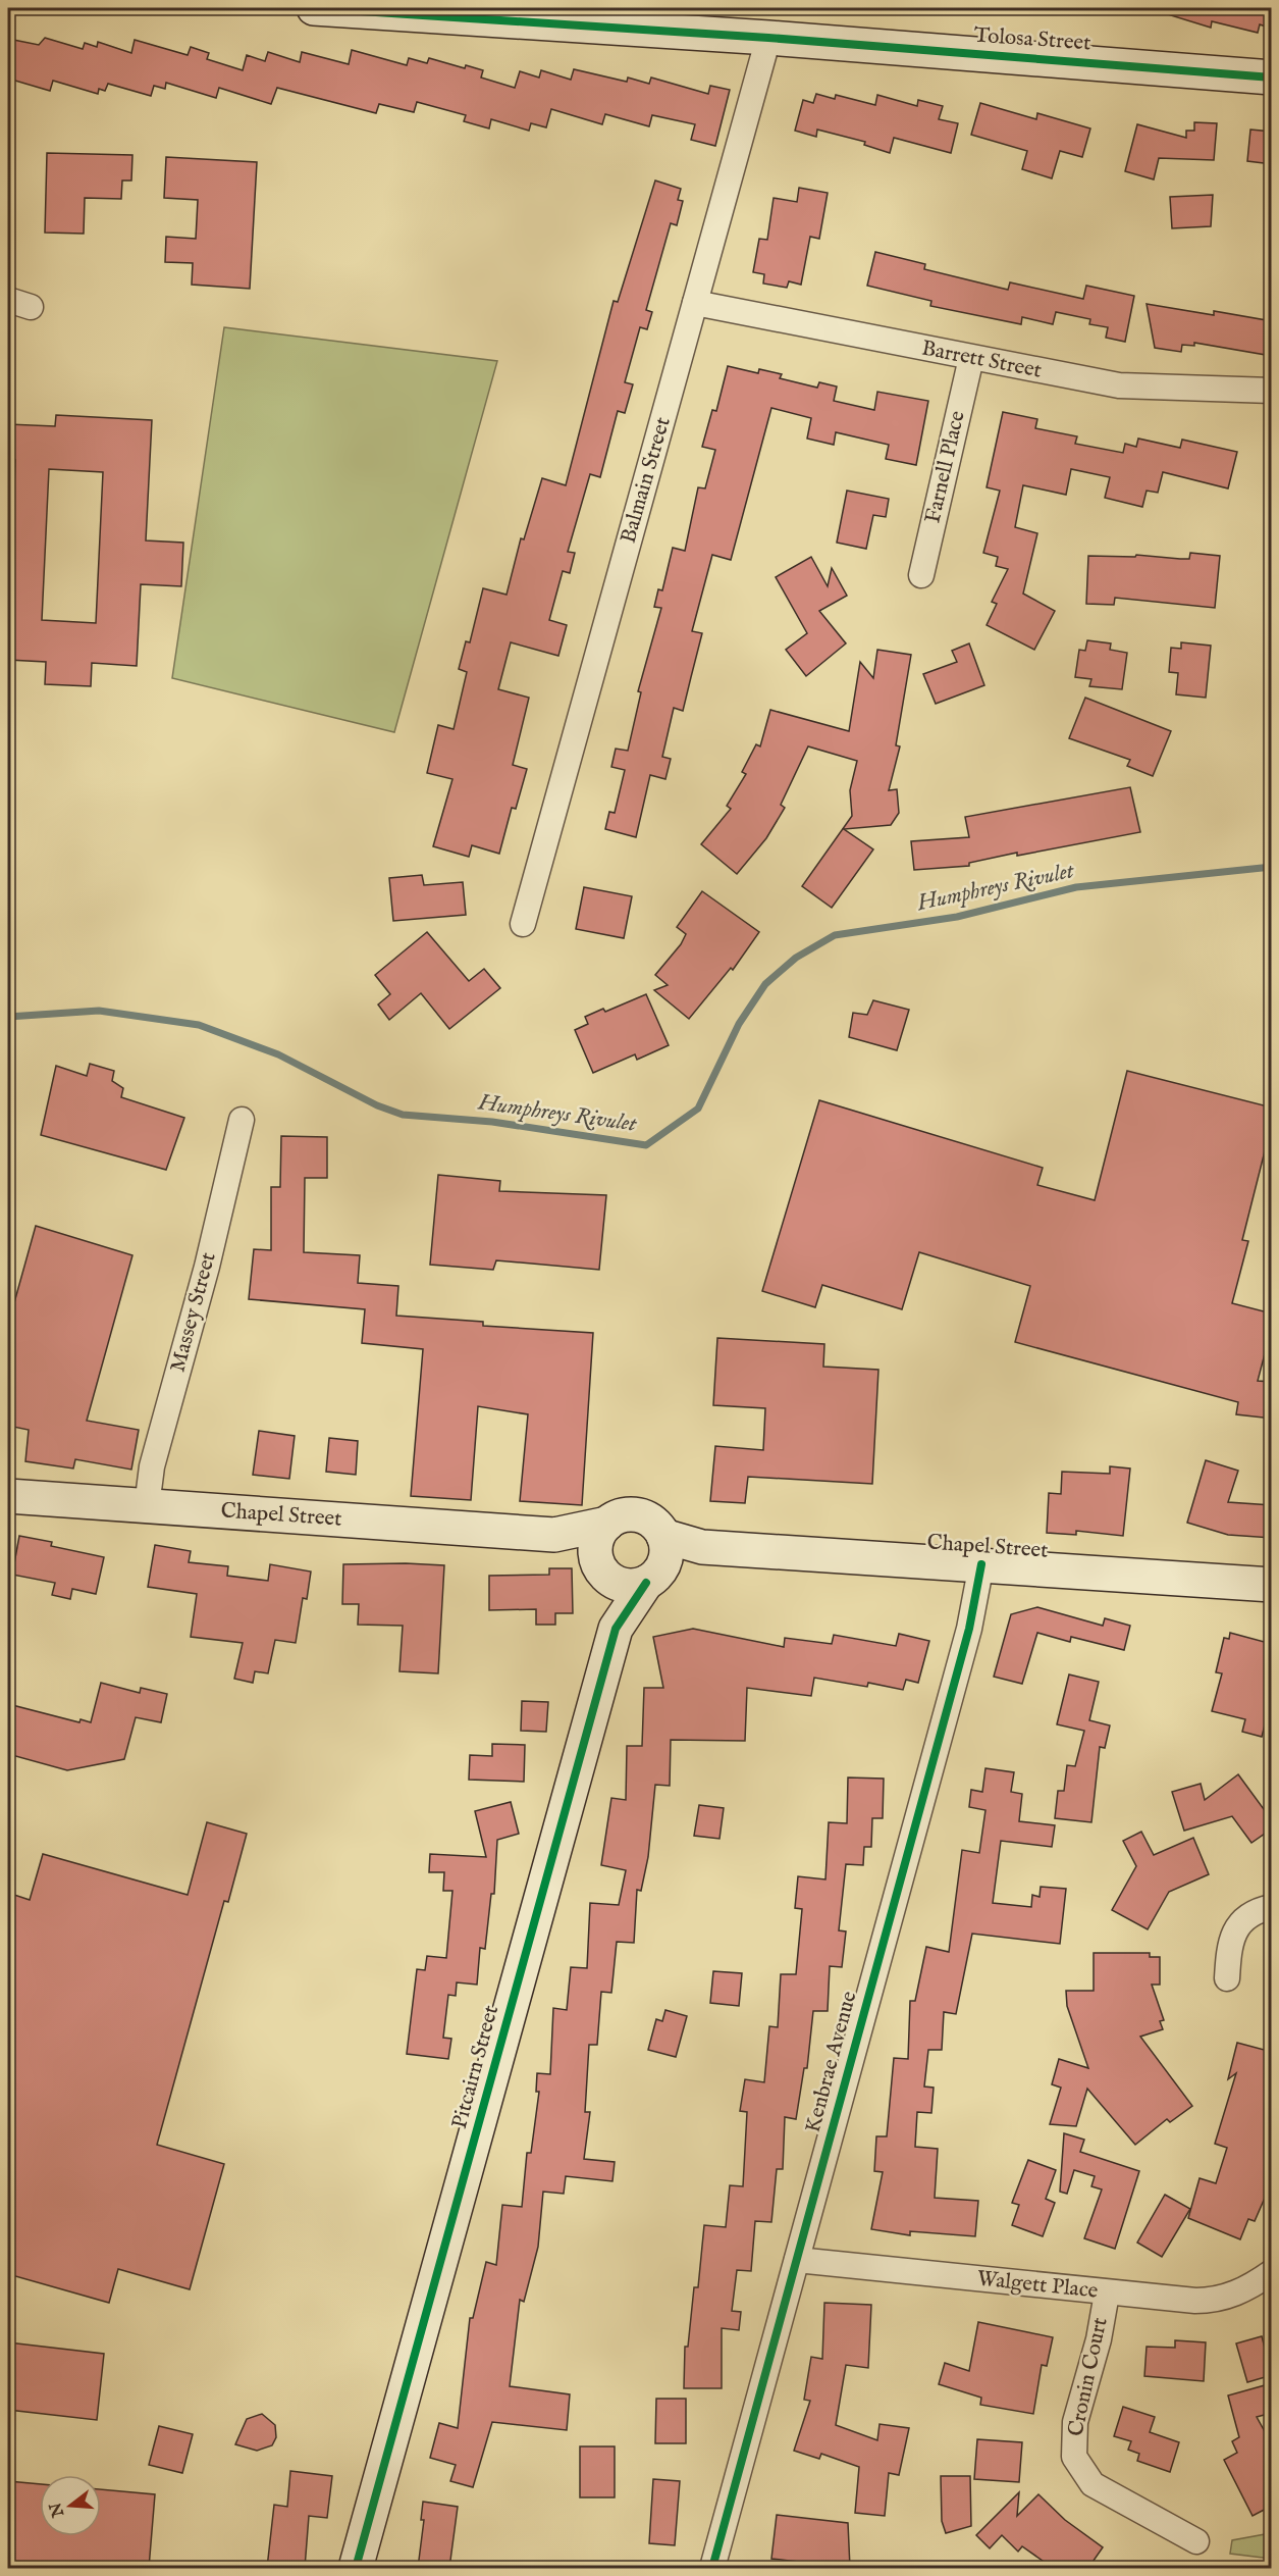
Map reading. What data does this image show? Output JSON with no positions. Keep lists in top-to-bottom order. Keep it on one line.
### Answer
{"streets":{"street":["Tolosa Street","Barrett Street","Farnell Place","Balmain Street","Massey Street","Chapel Street","Kenbrae Avenue","Pitcairn Street","Walgett Place","Cronin Court"]},"crossings":[["Tolosa Street","Balmain Street"],["Barrett Street","Farnell Place"],["Barrett Street","Balmain Street"],["Massey Street","Chapel Street"],["Chapel Street","Kenbrae Avenue"],["Chapel Street","Pitcairn Street"],["Kenbrae Avenue","Walgett Place"],["Walgett Place","Cronin Court"]],"water":["Humphreys Rivulet"],"north":"left"}
